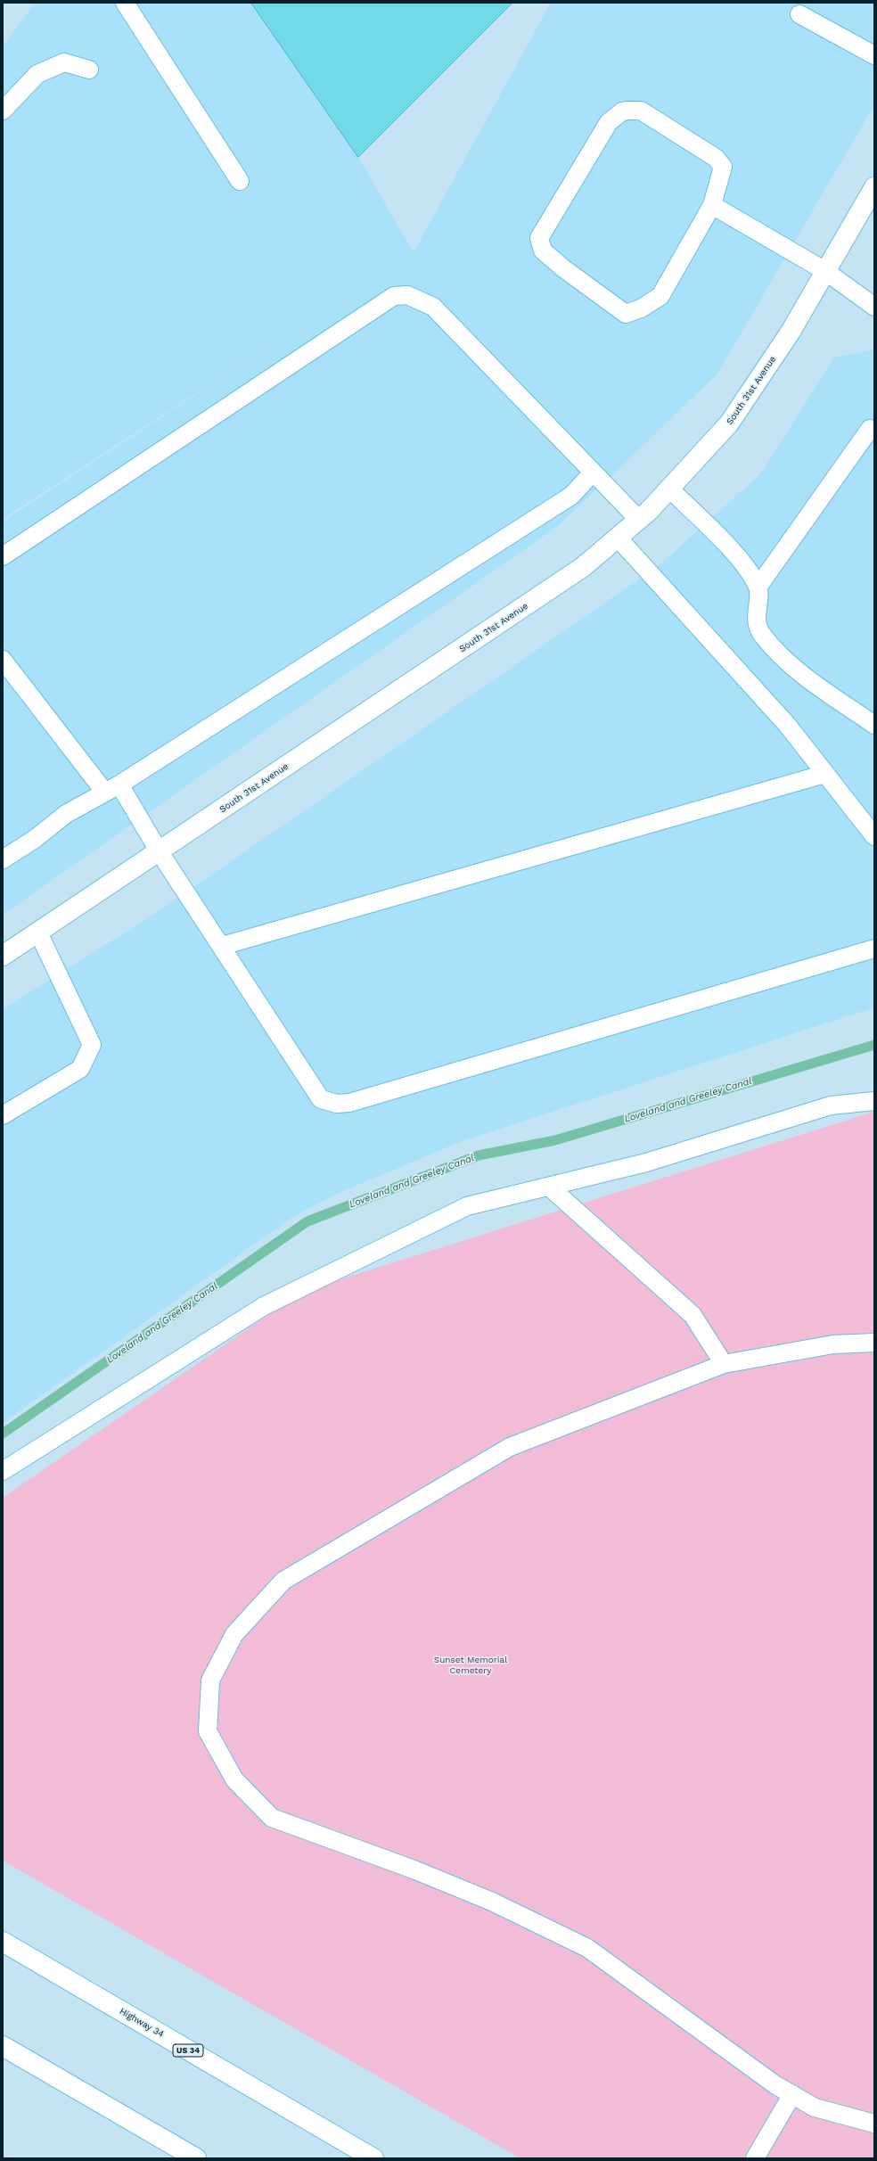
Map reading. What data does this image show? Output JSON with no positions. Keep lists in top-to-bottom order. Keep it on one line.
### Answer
{"streets":{"main road":["South 31st Avenue","Highway 34","US 34"]},"water":["Loveland and Greeley Canal"],"parks":["Sunset Memorial Cemetery"]}
